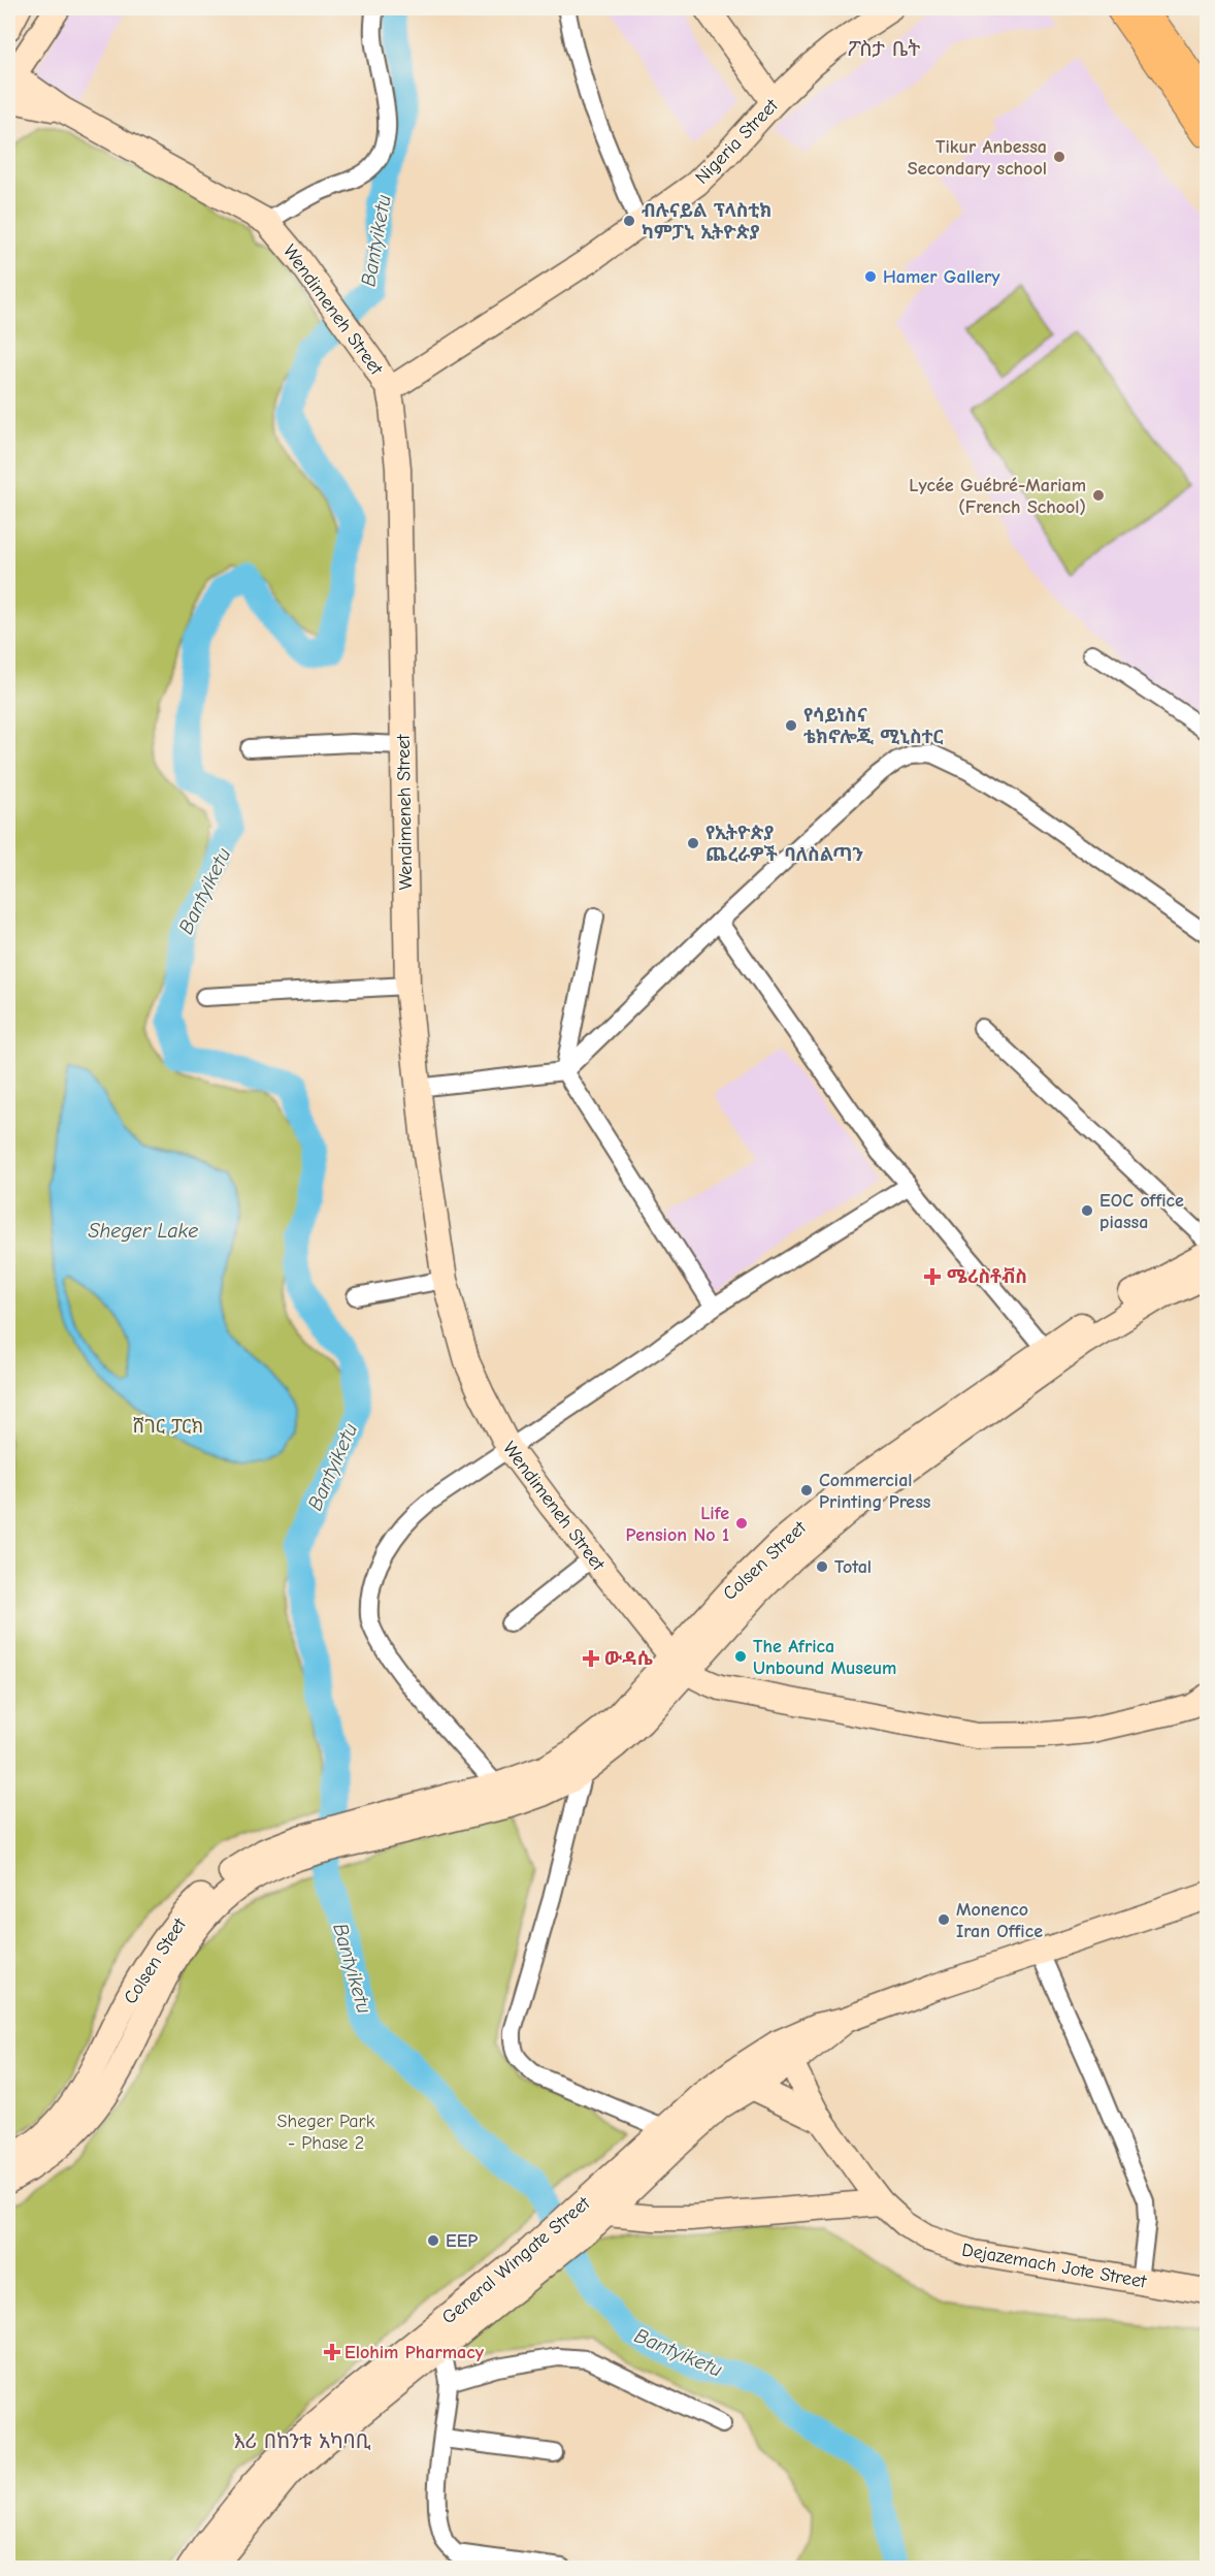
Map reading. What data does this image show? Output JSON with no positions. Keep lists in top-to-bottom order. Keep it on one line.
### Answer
{"streets":{"main road":["Nigeria Street","Wendimeneh Street","Colsen Street","Colsen Steet","General Wingate Street","Dejazemach Jote Street"]},"crossings":[["Nigeria Street","Wendimeneh Street"],["Wendimeneh Street","Colsen Street"],["Colsen Street","Colsen Steet"],["General Wingate Street","Dejazemach Jote Street"]],"districts":["ፖስታ ቤት","እሪ በከንቱ አካባቢ"],"water":["Bantyiketu","Sheger Lake"],"parks":["ሸገር ፓርክ","Sheger Park - Phase 2"],"places":{"other":["Tikur Anbessa Secondary school","ብሉናይል ፕላስቲክ ካምፓኒ ኢትዮጵያ","Hamer Gallery","Lycée Guébré-Mariam (French School)","የሳይነስና ቴክኖሎጂ ሚኒስተር","የኢትዮጵያ ጨረራዎች ባለስልጣን","EOC office piassa","Commercial Printing Press","Life Pension No 1","Total","The Africa Unbound Museum","Monenco Iran Office","EEP"],"health":["ሜሪስቶቭስ","ውዳሴ","Elohim Pharmacy"]}}
